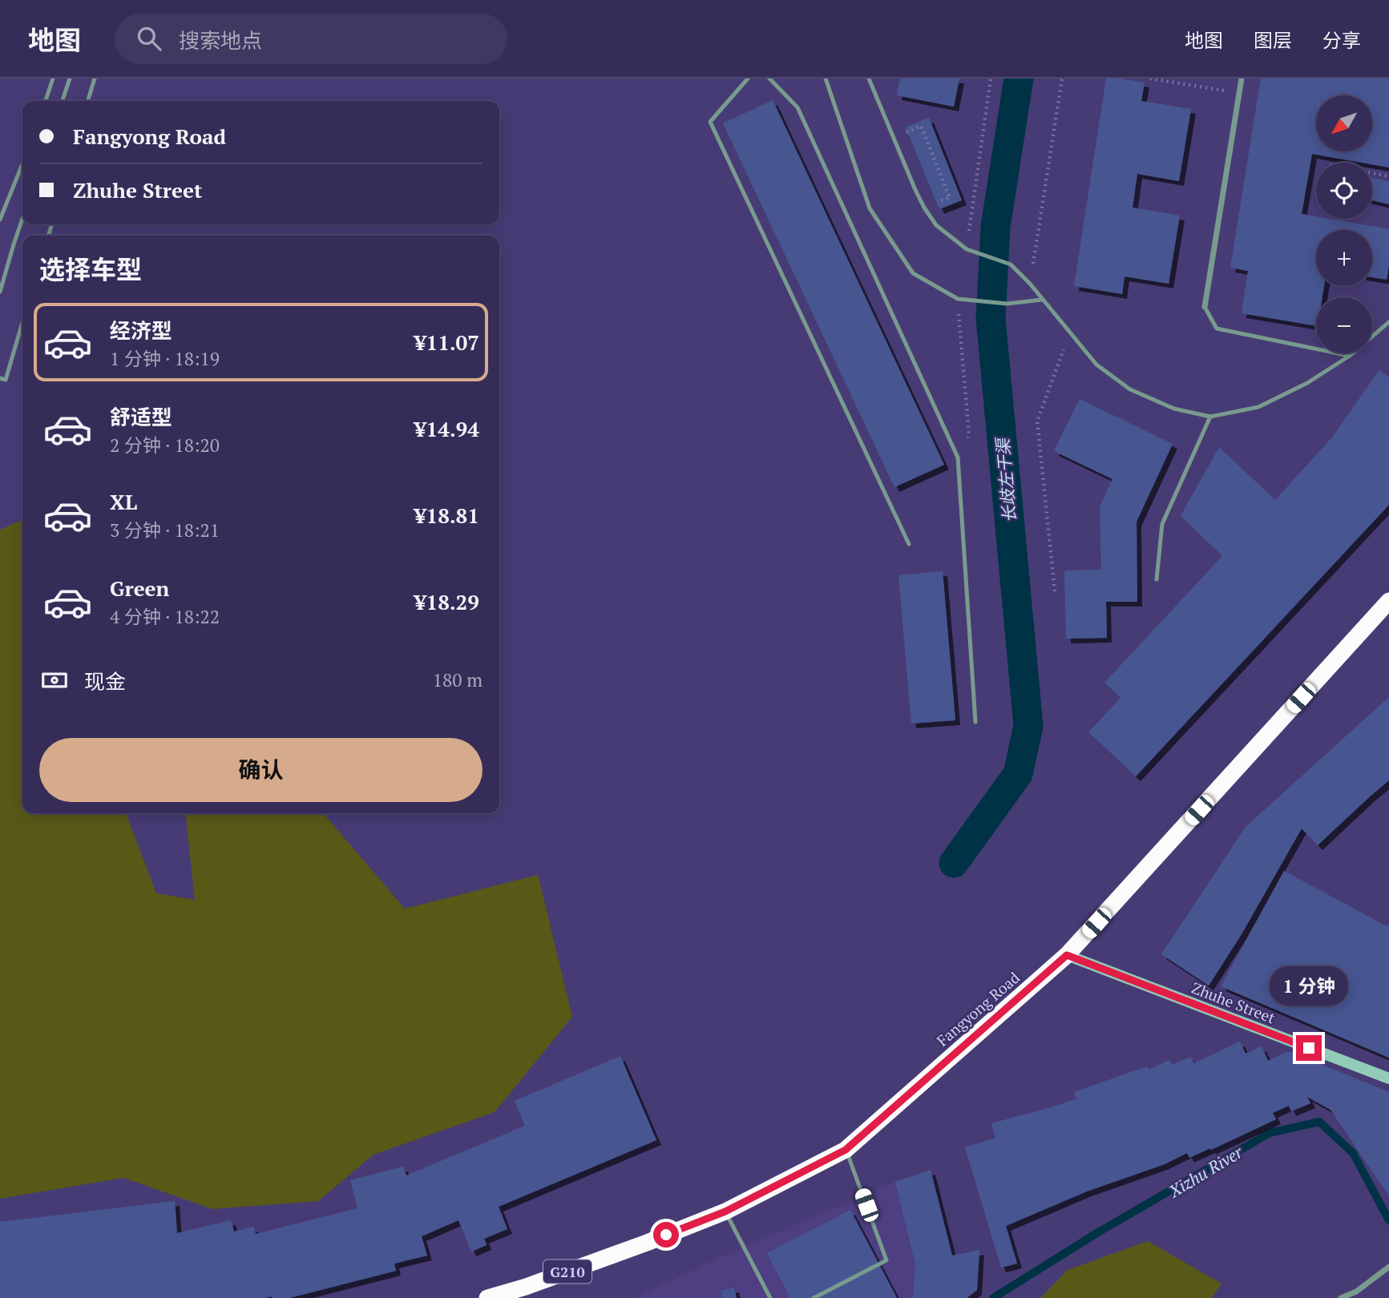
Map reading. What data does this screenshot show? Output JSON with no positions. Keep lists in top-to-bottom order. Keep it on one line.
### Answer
{"streets":{"highway":["Fangyong Road","G210"],"street":["Zhuhe Street"]},"crossings":[["Zhuhe Street","Fangyong Road"]],"water":["长歧左干渠","Xizhu River"],"north":"bottom left","page":{"header":"地图","search":"搜索地点","nav":["地图","图层","分享"],"map_buttons":["+","−"],"banner":["Fangyong Road","Zhuhe Street"],"heading":"选择车型","list":[{"name":"经济型","note":"1 分钟 · 18:19","value":"¥11.07"},{"name":"舒适型","note":"2 分钟 · 18:20","value":"¥14.94"},{"name":"XL","note":"3 分钟 · 18:21","value":"¥18.81"},{"name":"Green","note":"4 分钟 · 18:22","value":"¥18.29"}],"pay":["现金","180 m"],"buttons":"确认","bubble":"1 分钟"}}
